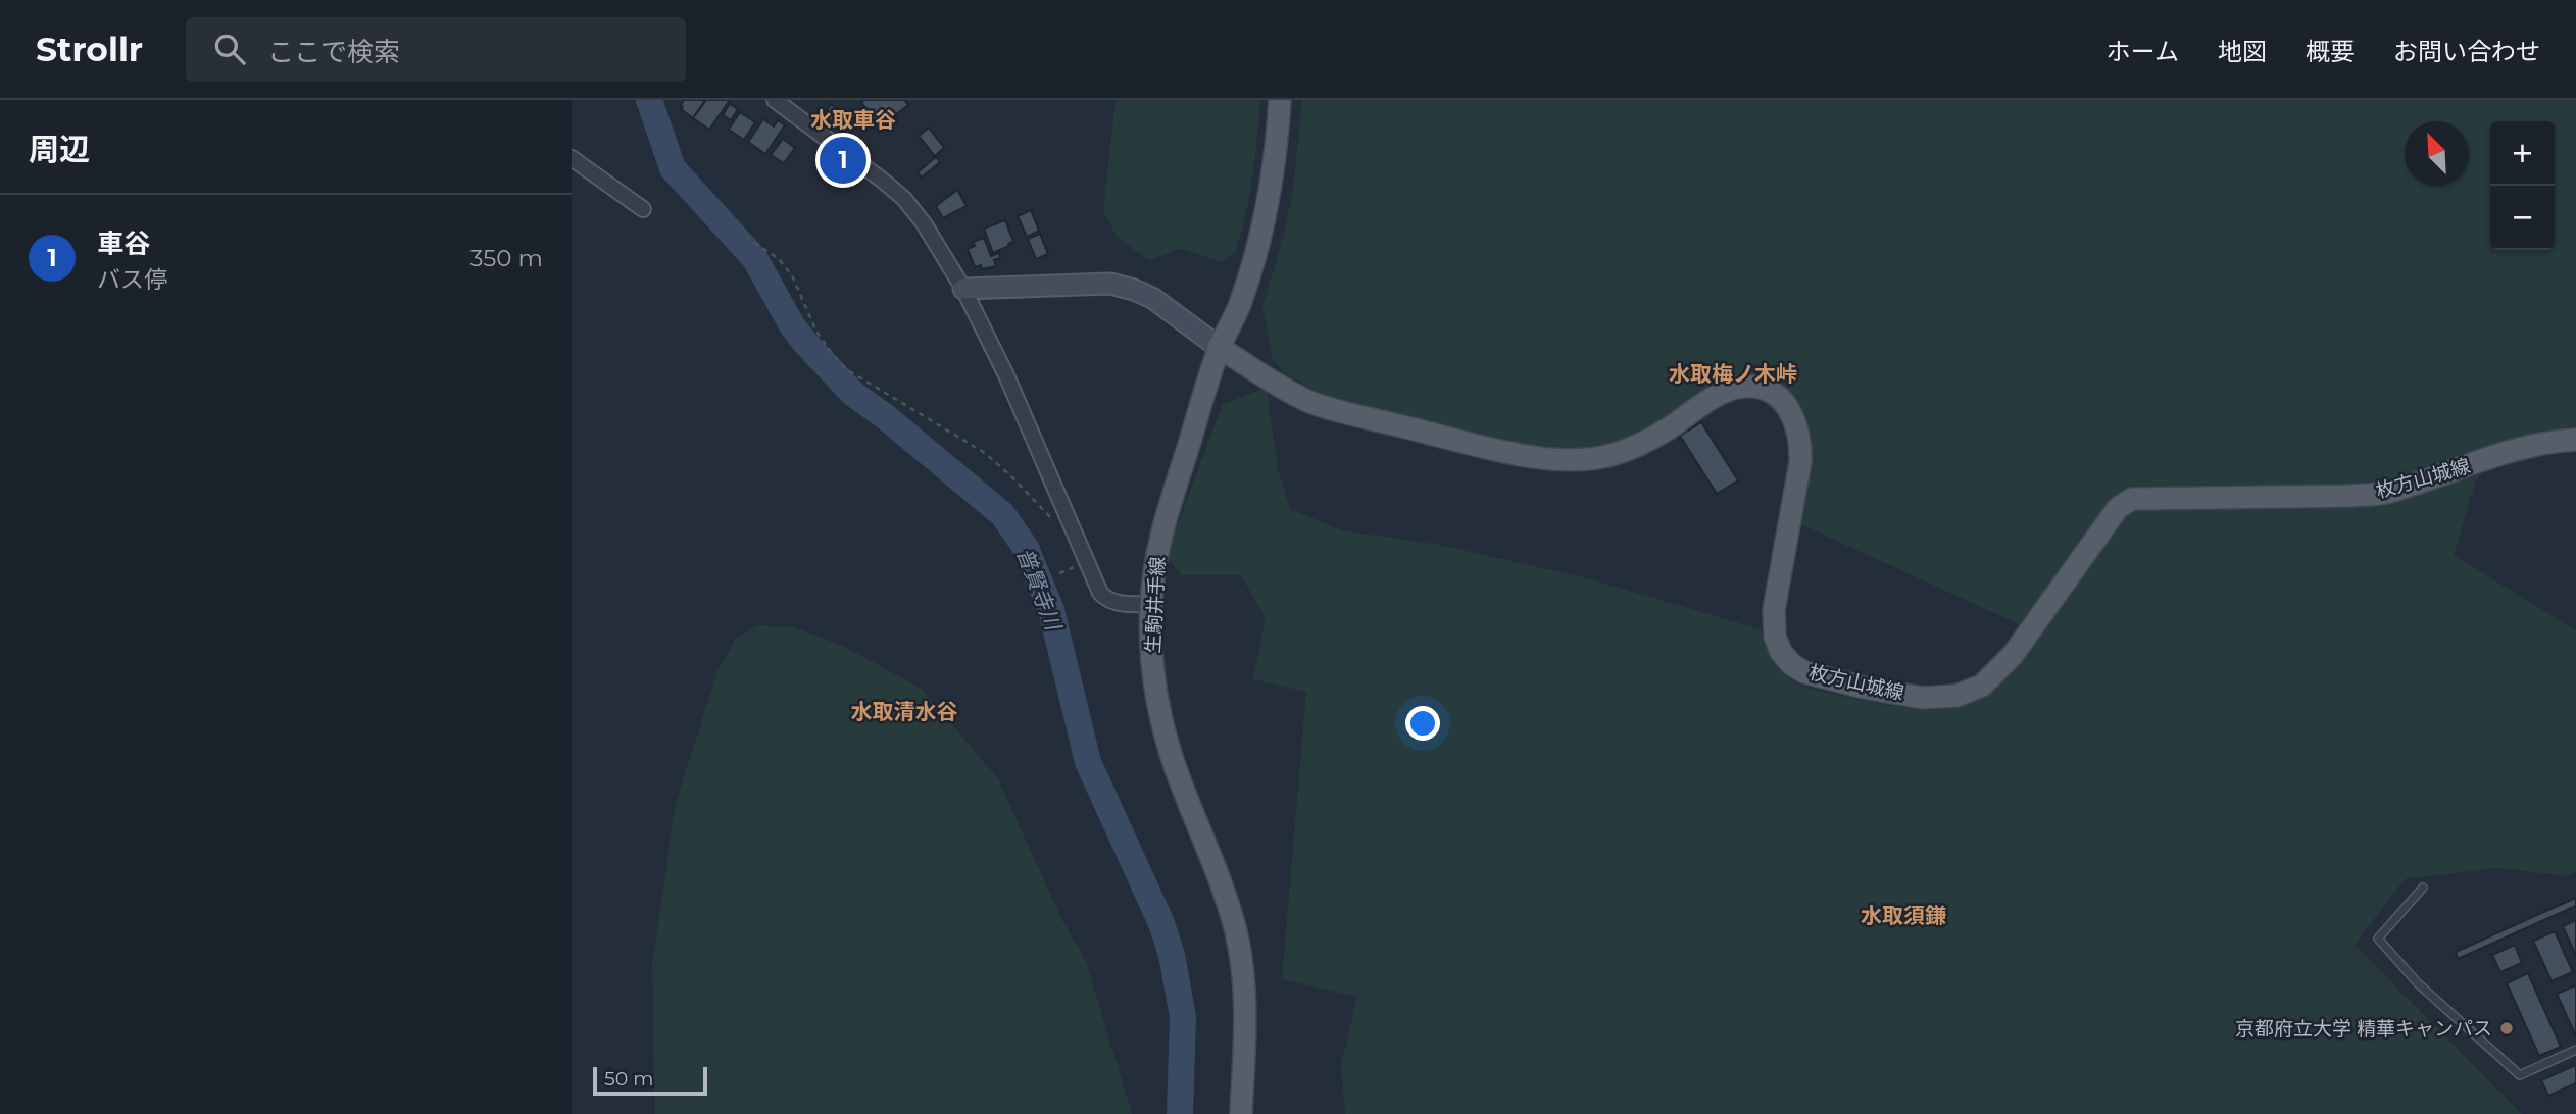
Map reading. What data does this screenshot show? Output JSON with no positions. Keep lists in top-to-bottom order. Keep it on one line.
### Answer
{"streets":{"main road":["枚方山城線","生駒井手線"]},"crossings":[["枚方山城線","生駒井手線"]],"districts":["水取車谷","水取梅ノ木峠","水取清水谷","水取須鎌"],"water":["普賢寺川"],"places":["京都府立大学 精華キャンパス"],"scale_bar":"50 m","north":"top left","page":{"header":"Strollr","search":"ここで検索","nav":["ホーム","地図","概要","お問い合わせ"],"heading":"周辺","map_buttons":["+","−"],"pins":"1","list":[{"mark":"1","name":"車谷","note":"バス停","value":"350 m"}],"scale":"50 m"}}
